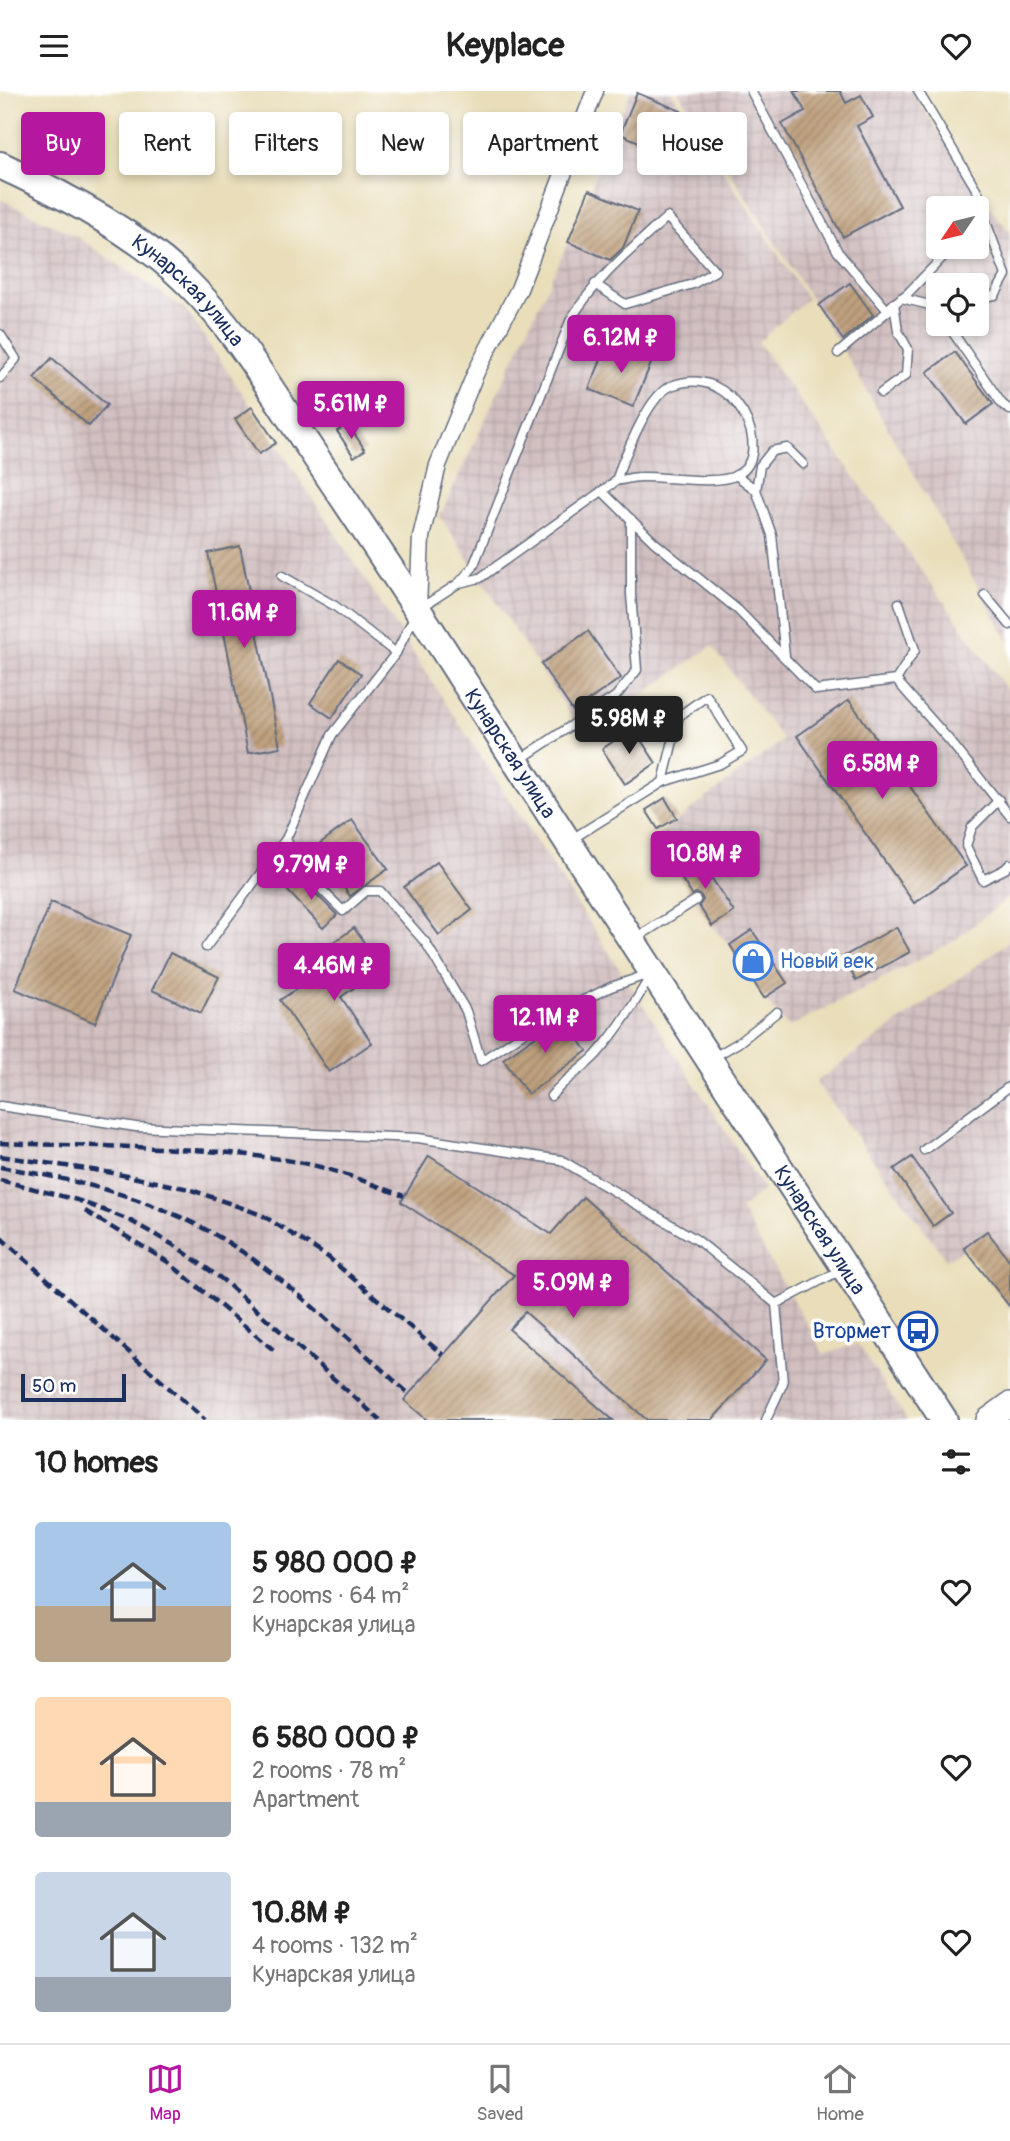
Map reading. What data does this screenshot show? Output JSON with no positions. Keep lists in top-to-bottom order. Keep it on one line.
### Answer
{"streets":{"main road":["Кунарская улица"]},"places":{"shop":["Новый век"],"bus stop":["Втормет"]},"scale_bar":"50 m","north":"bottom left","page":{"header":"Keyplace","chip":["Buy","Rent","Filters","New","Apartment","House"],"price":["6.12M ₽","5.61M ₽","11.6M ₽","5.98M ₽","6.58M ₽","10.8M ₽","9.79M ₽","4.46M ₽","12.1M ₽","5.09M ₽"],"scale":"50 m","heading":"10 homes","list":[{"name":"5 980 000 ₽","note":"2 rooms · 64 m² · Кунарская улица"},{"name":"6 580 000 ₽","note":"2 rooms · 78 m² · Apartment"},{"name":"10.8M ₽","note":"4 rooms · 132 m² · Кунарская улица"}],"tabs":["Map","Saved","Home"]}}
